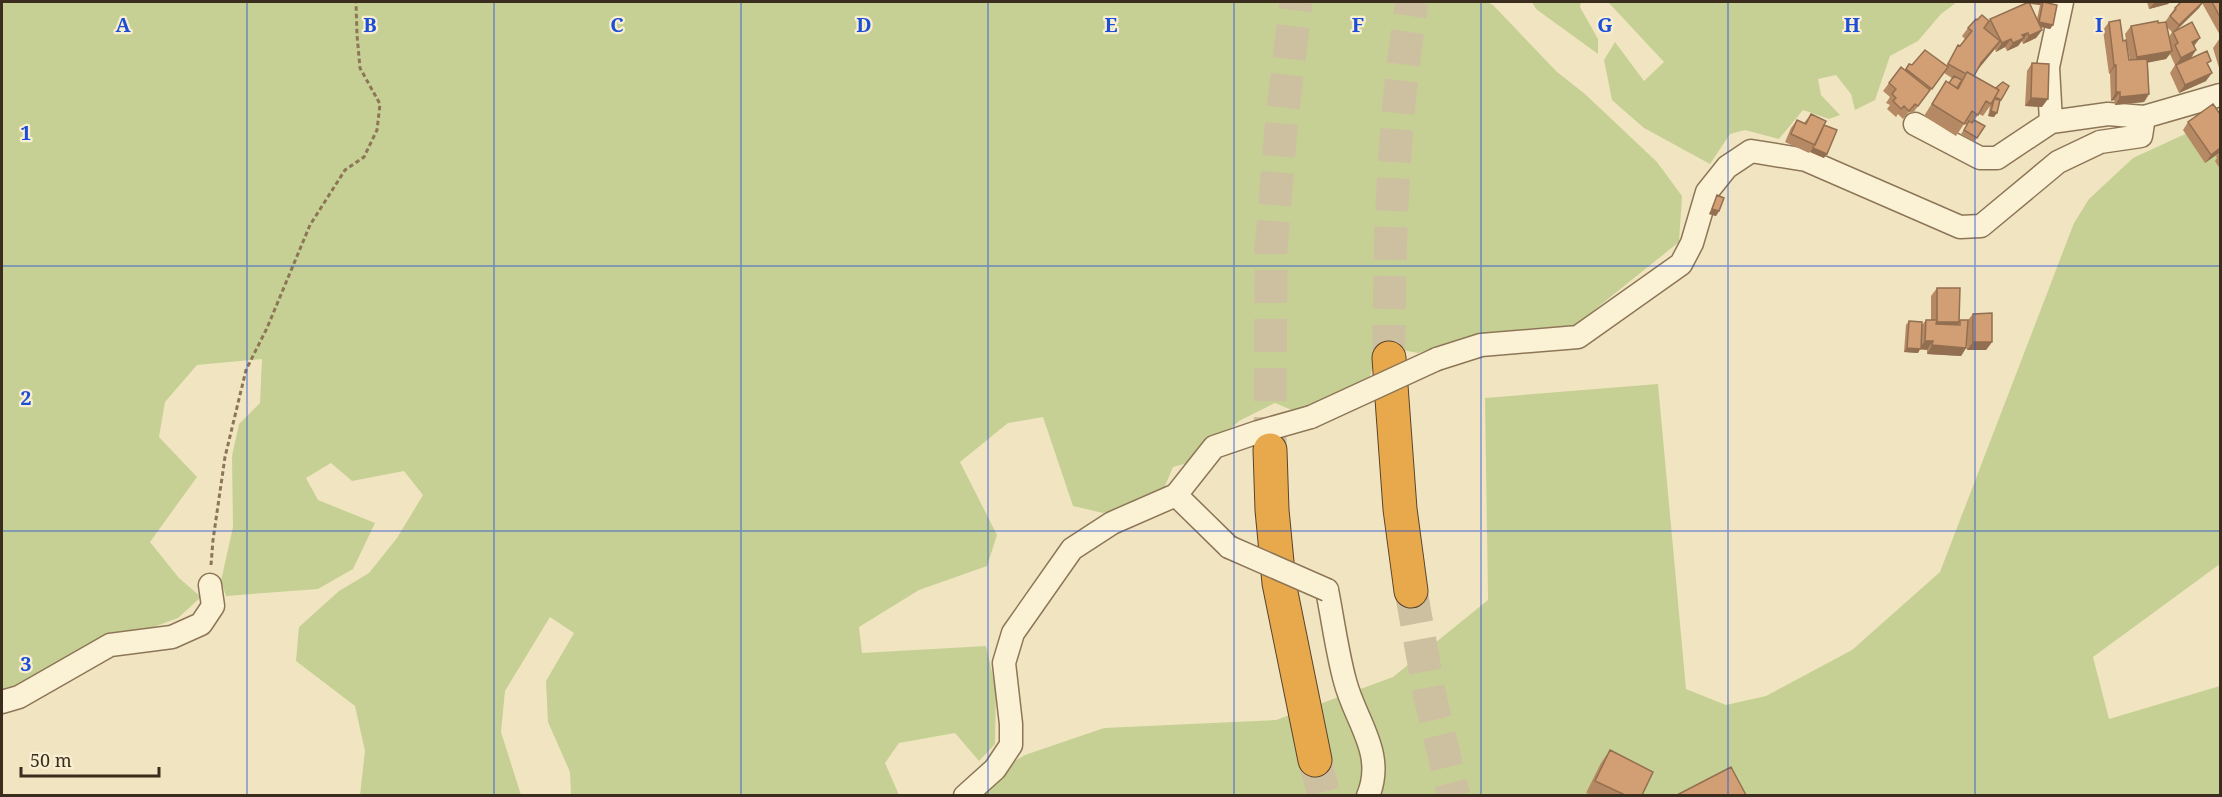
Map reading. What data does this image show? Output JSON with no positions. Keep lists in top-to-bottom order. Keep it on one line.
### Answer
{"scale_bar":"50 m","grid":{"columns":["A","B","C","D","E","F","G","H","I"],"rows":["1","2","3"]}}
